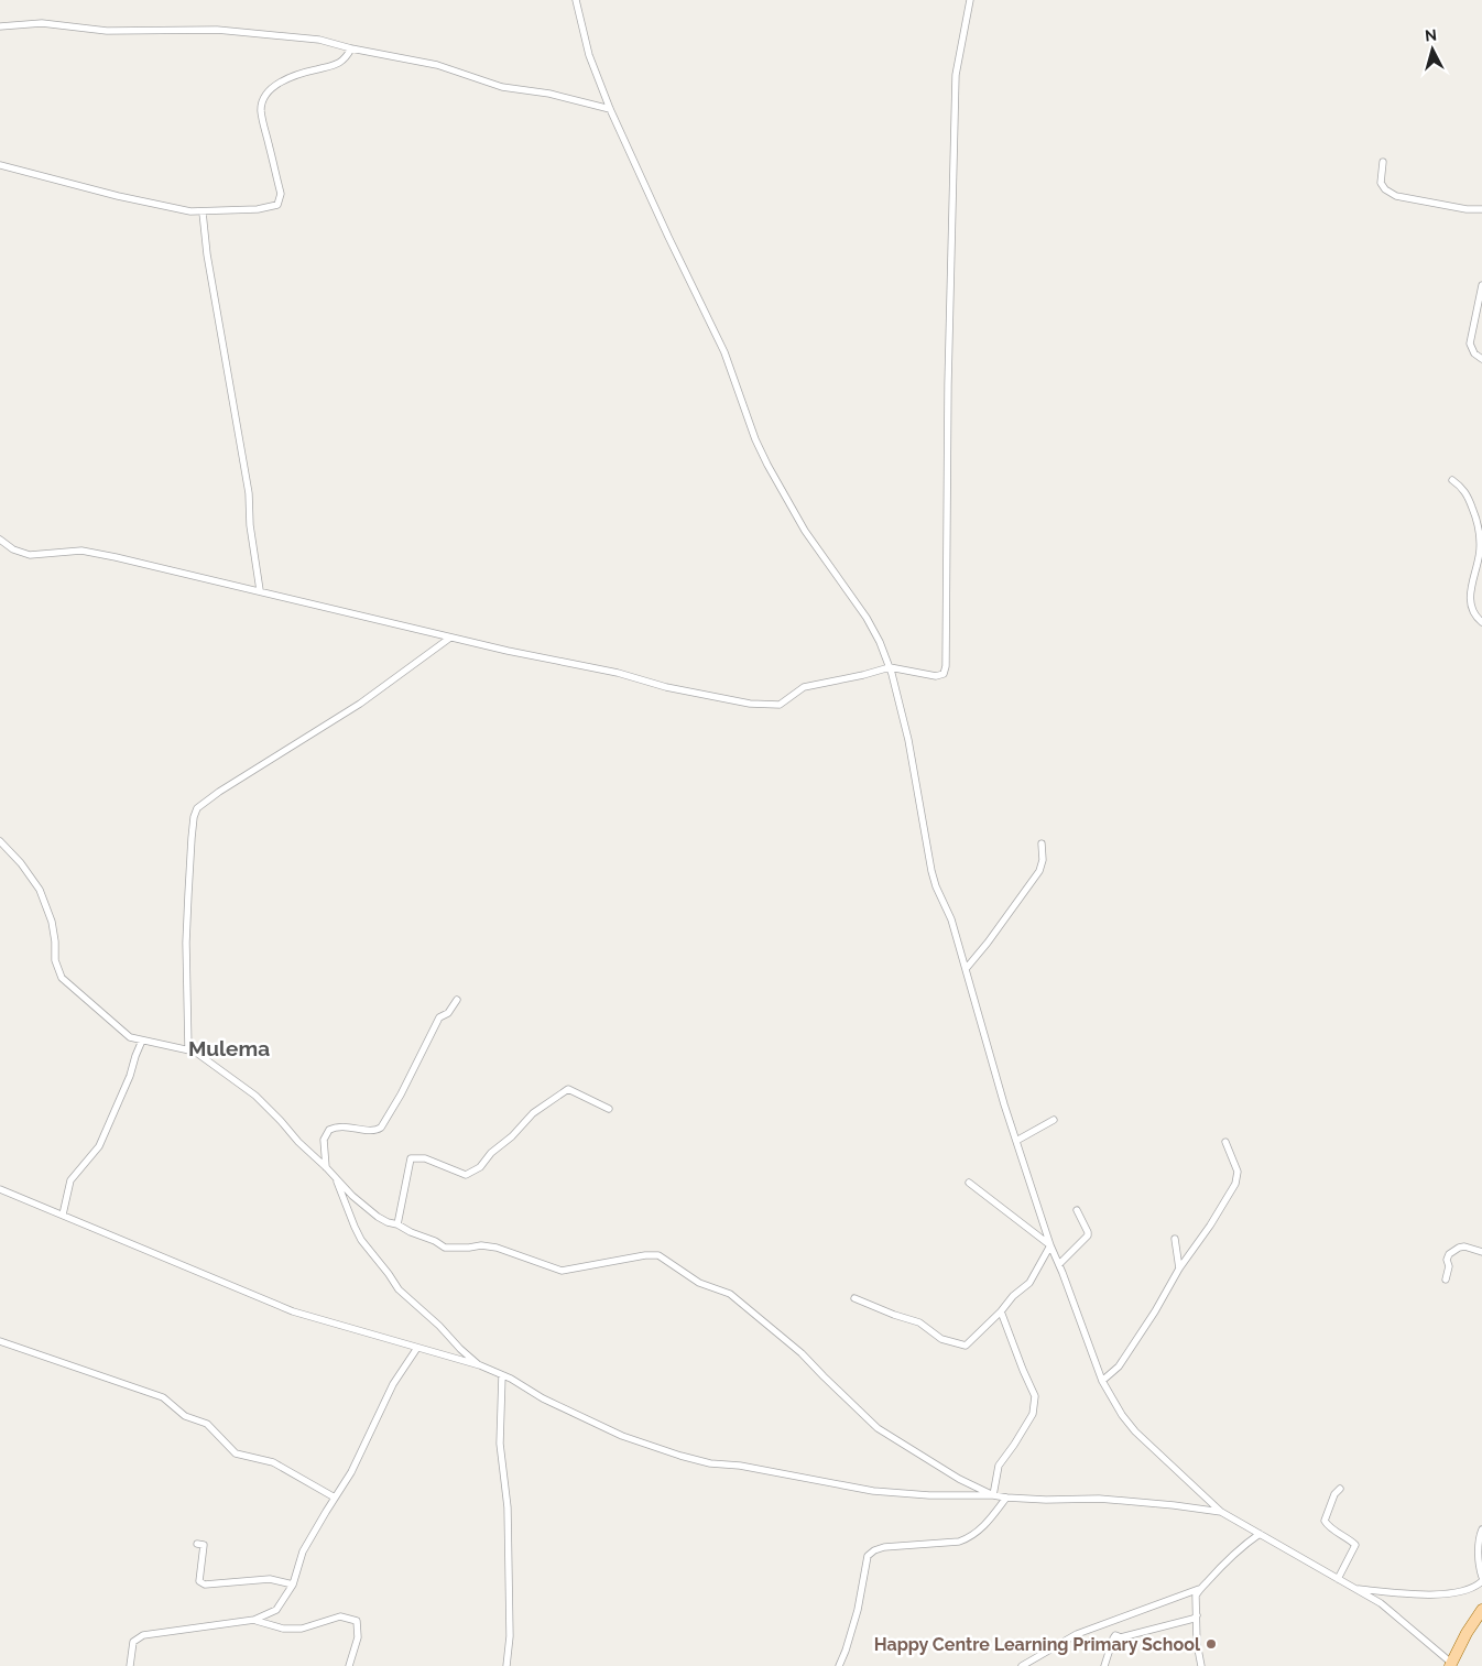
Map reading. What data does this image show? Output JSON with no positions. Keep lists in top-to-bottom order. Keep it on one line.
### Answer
{"districts":["Mulema"],"places":["Happy Centre Learning Primary School"],"north":"top"}
